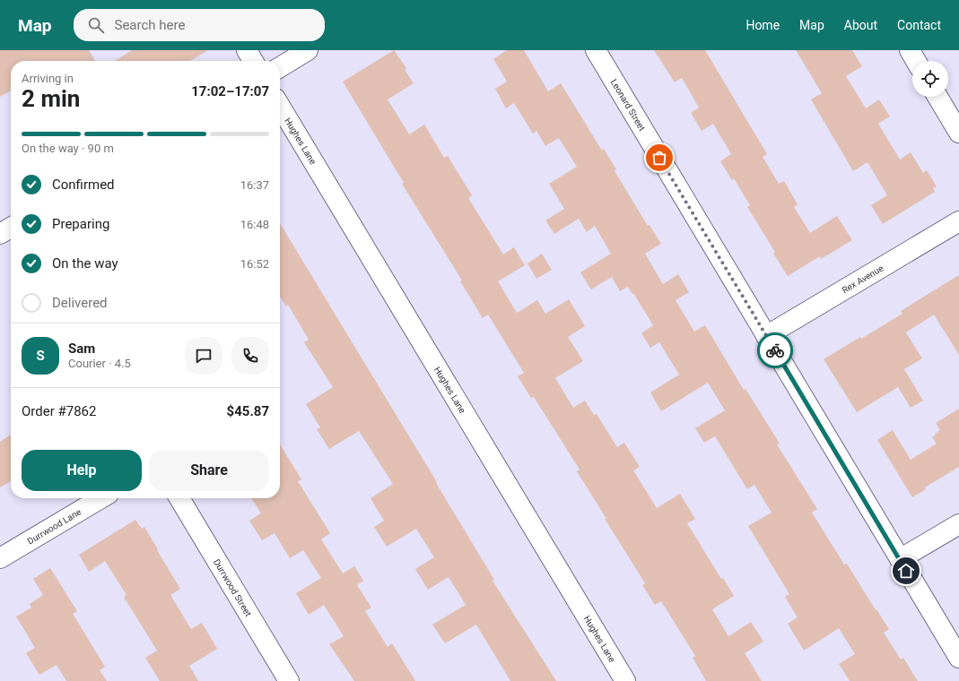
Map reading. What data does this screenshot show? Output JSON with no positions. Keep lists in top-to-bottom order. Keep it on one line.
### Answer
{"streets":{"street":["Leonard Street","Hughes Lane","Rex Avenue","Durrwood Lane","Durrwood Street"]},"crossings":[["Leonard Street","Rex Avenue"]],"page":{"header":"Map","search":"Search here","nav":["Home","Map","About","Contact"],"heading":["2 min","Arriving in","17:02–17:07"],"panel":["Sam","Courier · 4.5","Order #7862","$45.87"],"bar":"On the way · 90 m","list":[["Confirmed","16:37"],["Preparing","16:48"],["On the way","16:52"],"Delivered"],"round":"S","buttons":["Help","Share"]}}
